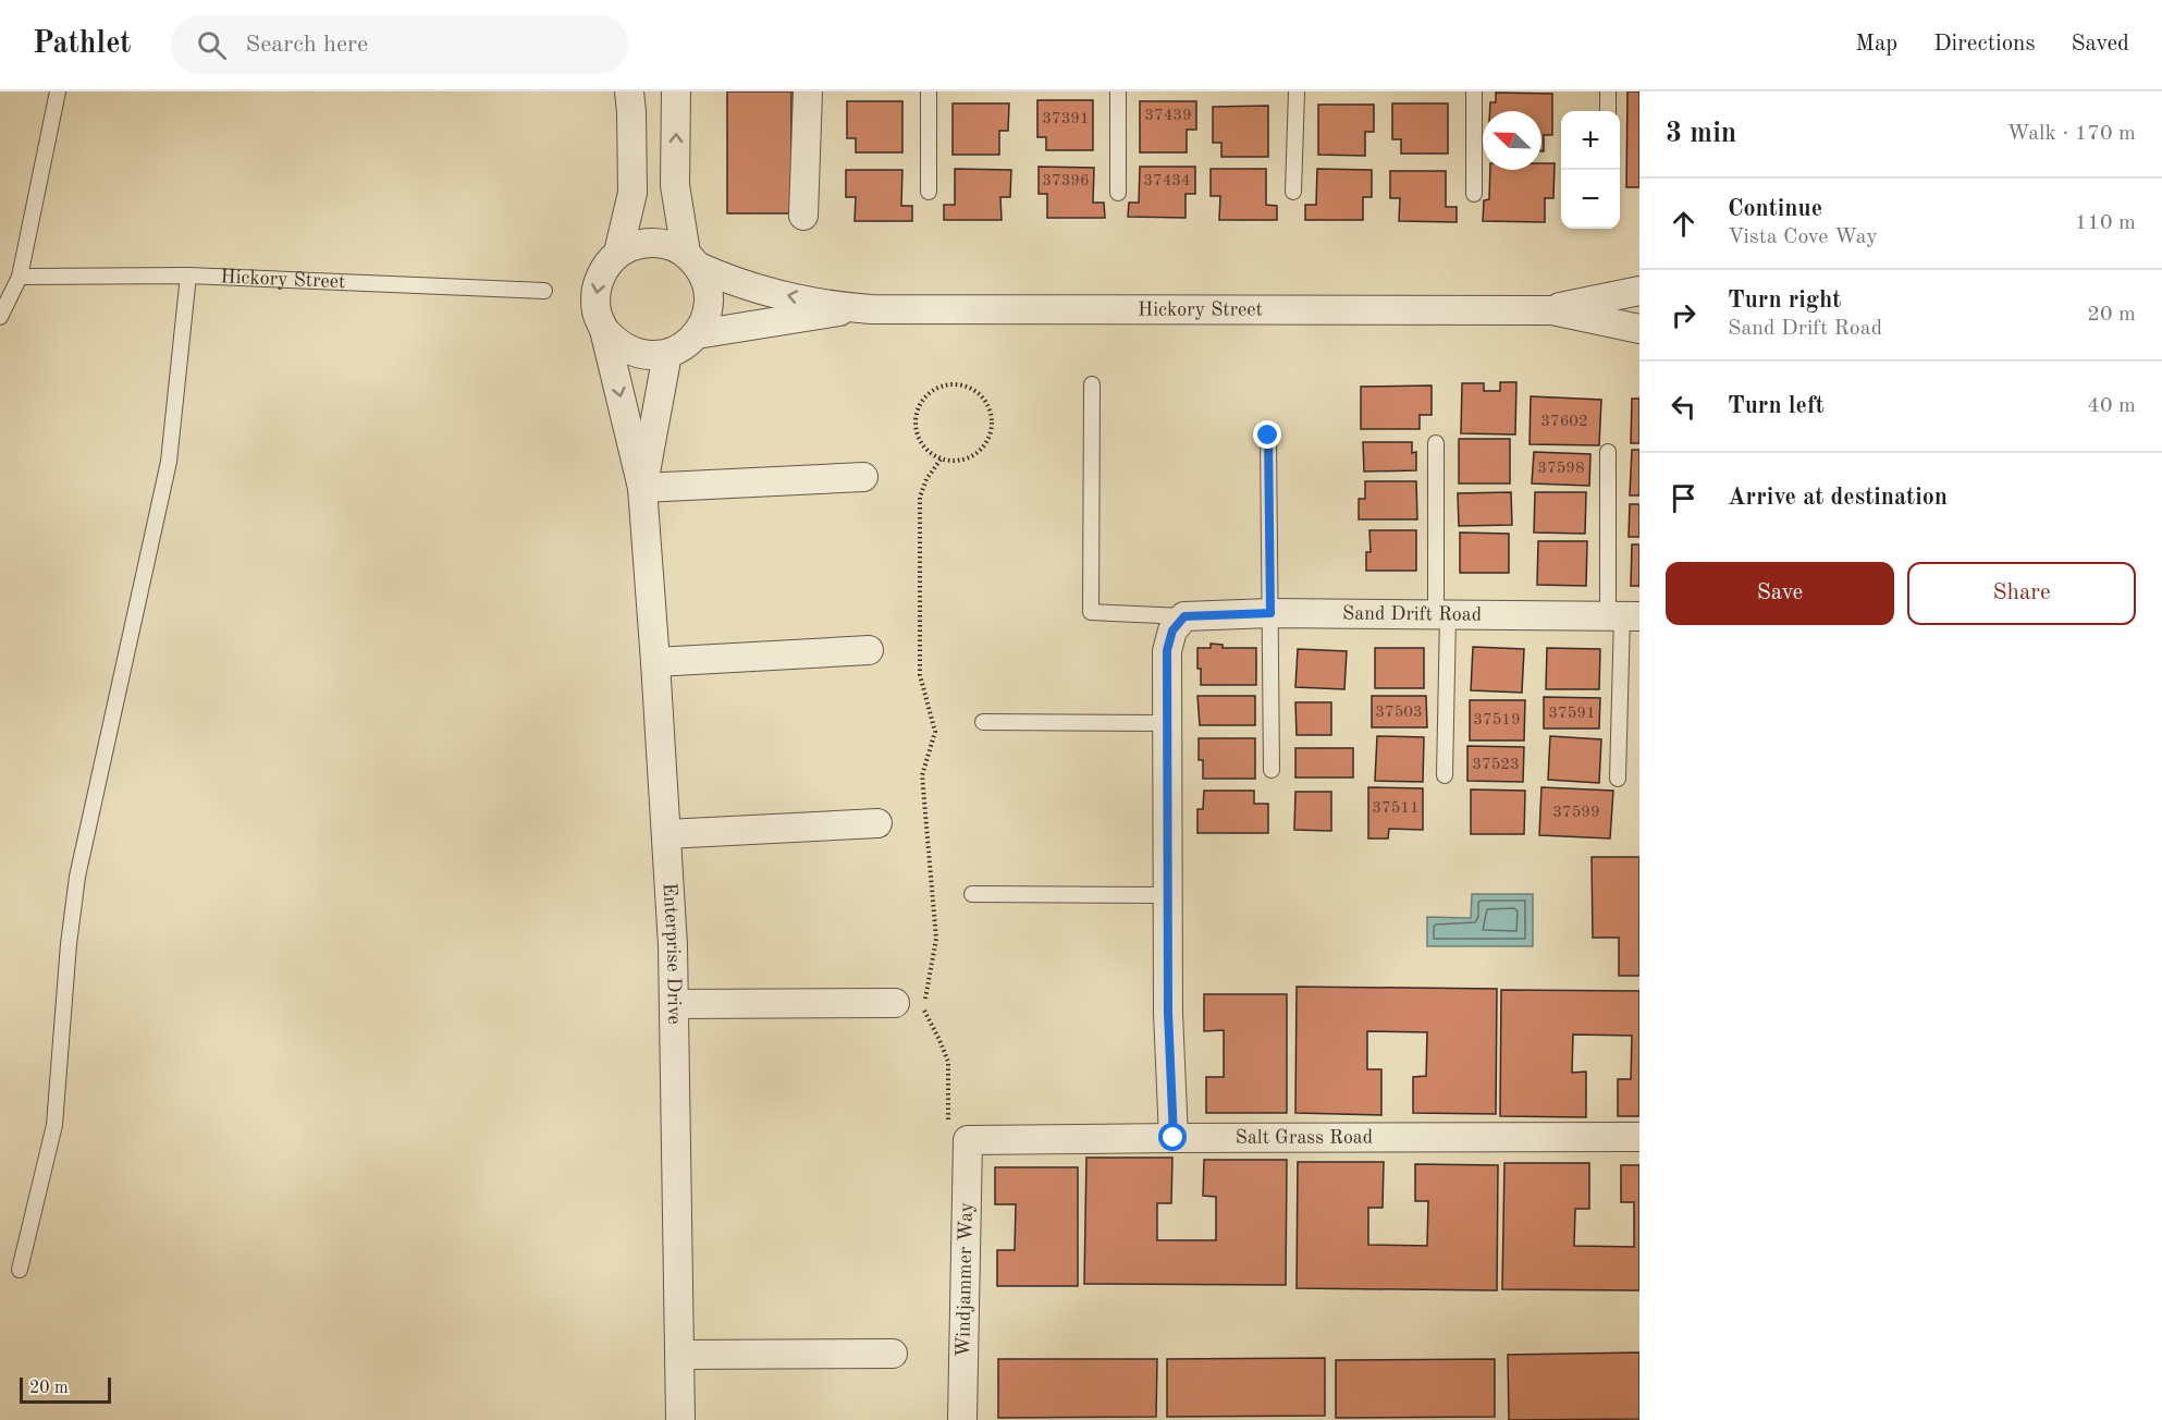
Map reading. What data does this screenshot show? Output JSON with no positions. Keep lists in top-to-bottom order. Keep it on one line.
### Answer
{"streets":{"street":["Hickory Street","Sand Drift Road","Enterprise Drive","Salt Grass Road","Windjammer Way"]},"crossings":[["Salt Grass Road","Windjammer Way"]],"house_numbers":["37439","37391","37396","37434","37602","37598","37503","37591","37519","37523","37511","37599"],"scale_bar":"20 m","north":"top left","page":{"header":"Pathlet","search":"Search here","nav":["Map","Directions","Saved"],"heading":["3 min","Walk · 170 m"],"map_buttons":["+","−"],"list":[["Continue","Vista Cove Way","110 m"],["Turn right","Sand Drift Road","20 m"],["Turn left","40 m"],"Arrive at destination"],"buttons":["Save","Share"],"scale":"20 m"}}
